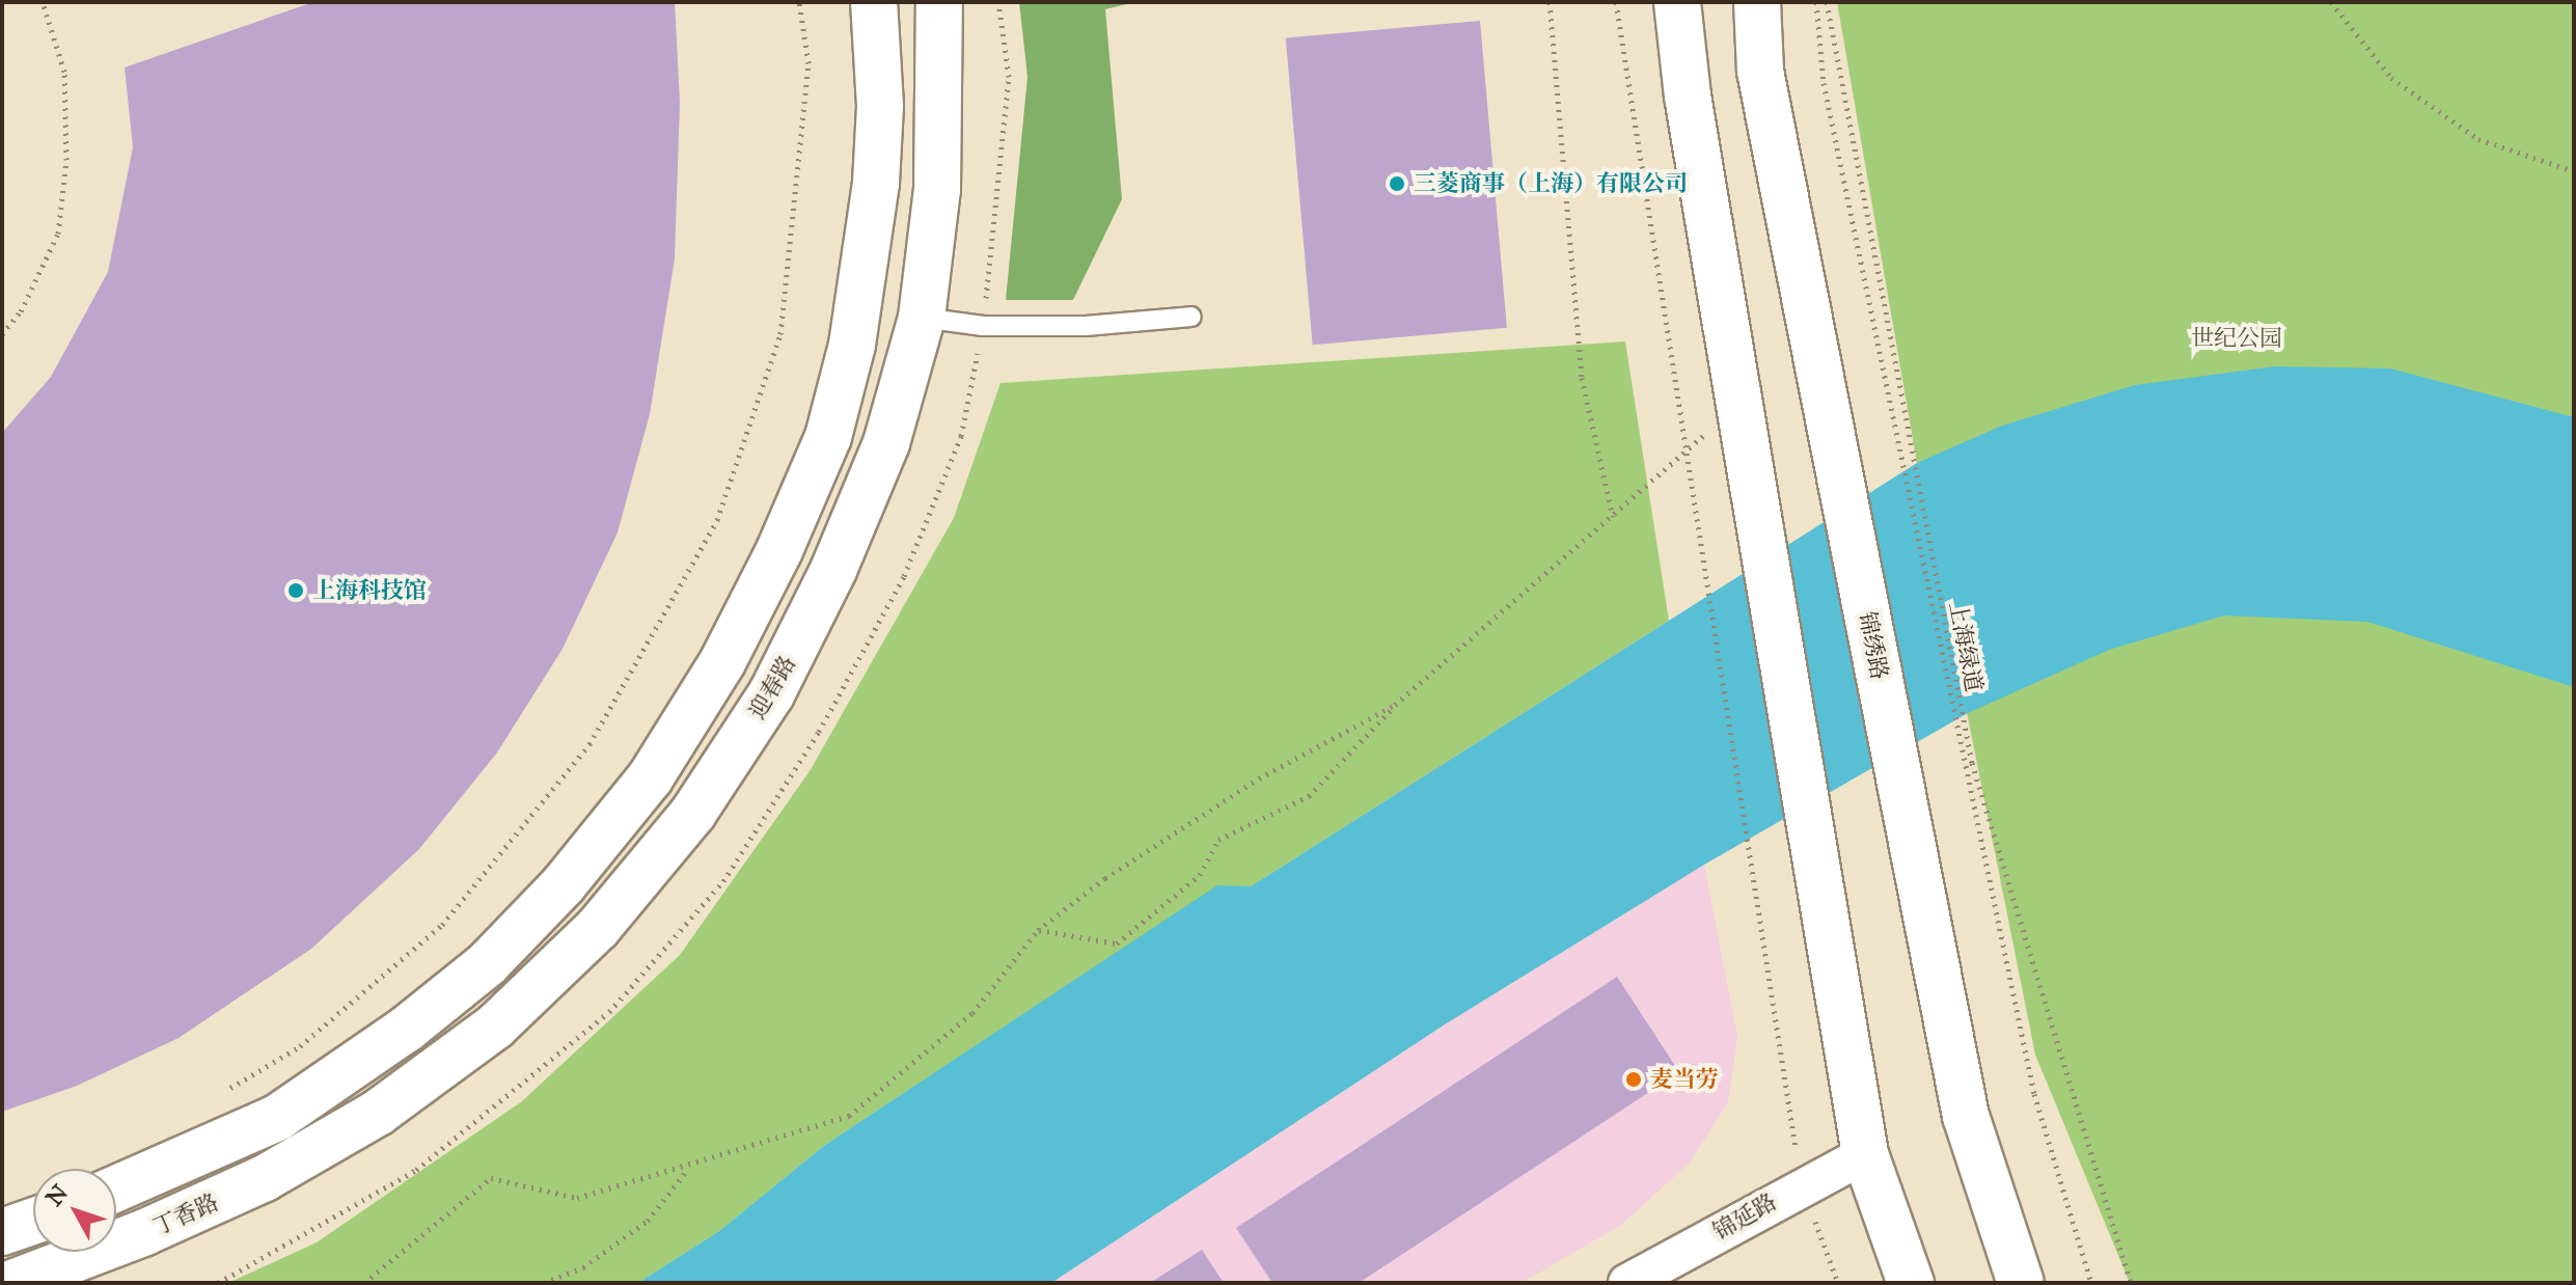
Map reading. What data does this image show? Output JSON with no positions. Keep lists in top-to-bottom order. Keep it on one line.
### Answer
{"streets":{"street":["锦绣路","迎春路","丁香路","锦延路"],"path":["上海绿道"]},"crossings":[["迎春路","丁香路"]],"parks":["世纪公园"],"places":["三菱商事（上海）有限公司","上海科技馆","麦当劳"],"north":"top left"}
